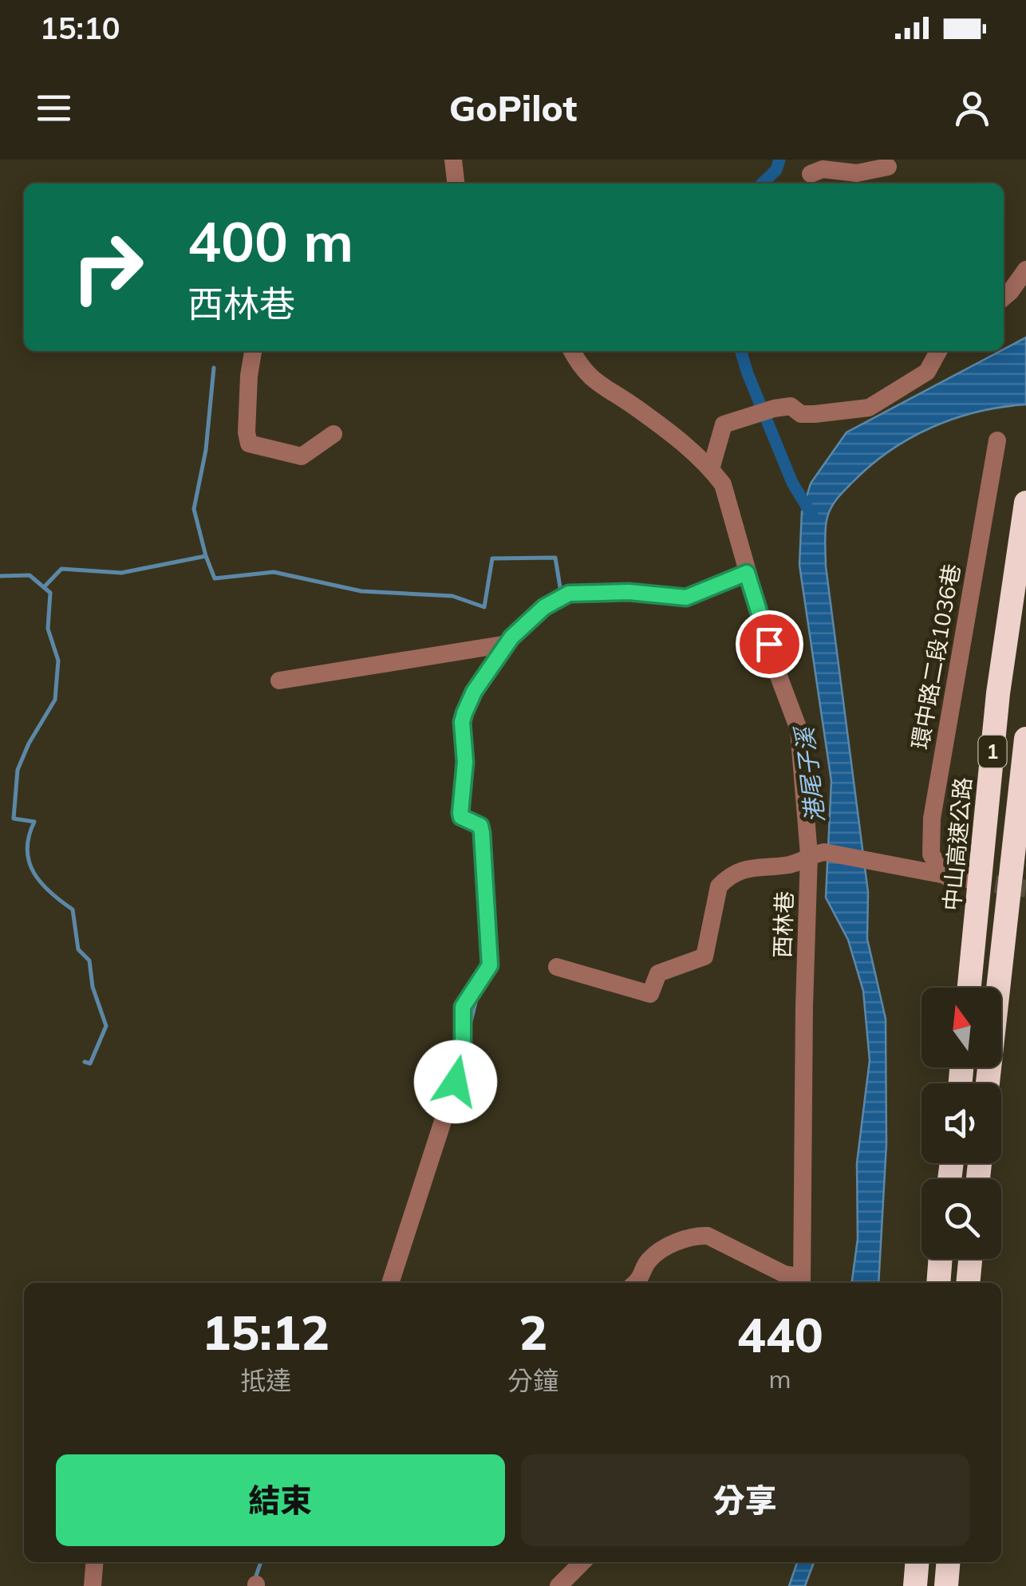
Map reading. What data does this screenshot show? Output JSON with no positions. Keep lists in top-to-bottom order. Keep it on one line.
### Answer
{"streets":{"highway":["1","中山高速公路"],"street":["環中路二段1036巷","西林巷"]},"crossings":[["環中路二段1036巷","西林巷"]],"water":["港尾子溪"],"north":"top","page":{"status":"15:10","header":"GoPilot","turn":["400 m","西林巷"],"eta":["15:12","抵達","2","分鐘","440","m"],"buttons":["結束","分享"]}}
